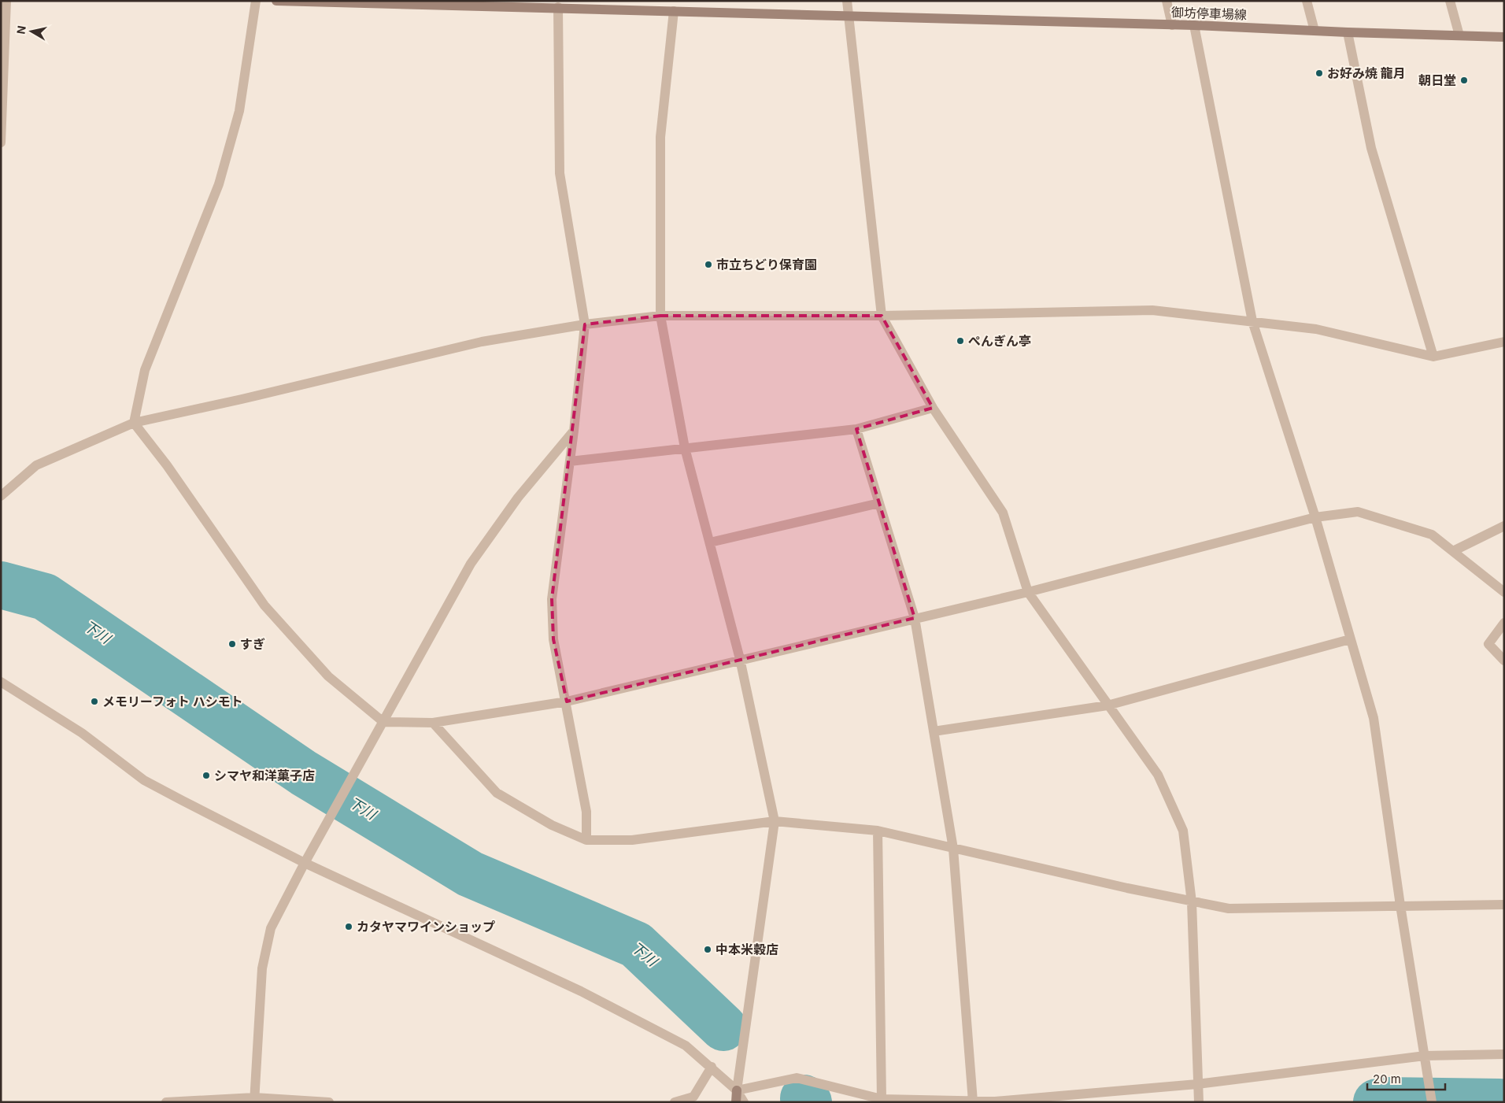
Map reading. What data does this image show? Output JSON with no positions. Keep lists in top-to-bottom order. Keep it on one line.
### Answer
{"streets":{"main road":["御坊停車場線"]},"water":["下川"],"places":["お好み焼 龍月","朝日堂","市立ちどり保育園","ぺんぎん亭","すぎ","メモリーフォト ハシモト","シマヤ和洋菓子店","カタヤマワインショップ","中本米穀店"],"scale_bar":"20 m","north":"left"}
